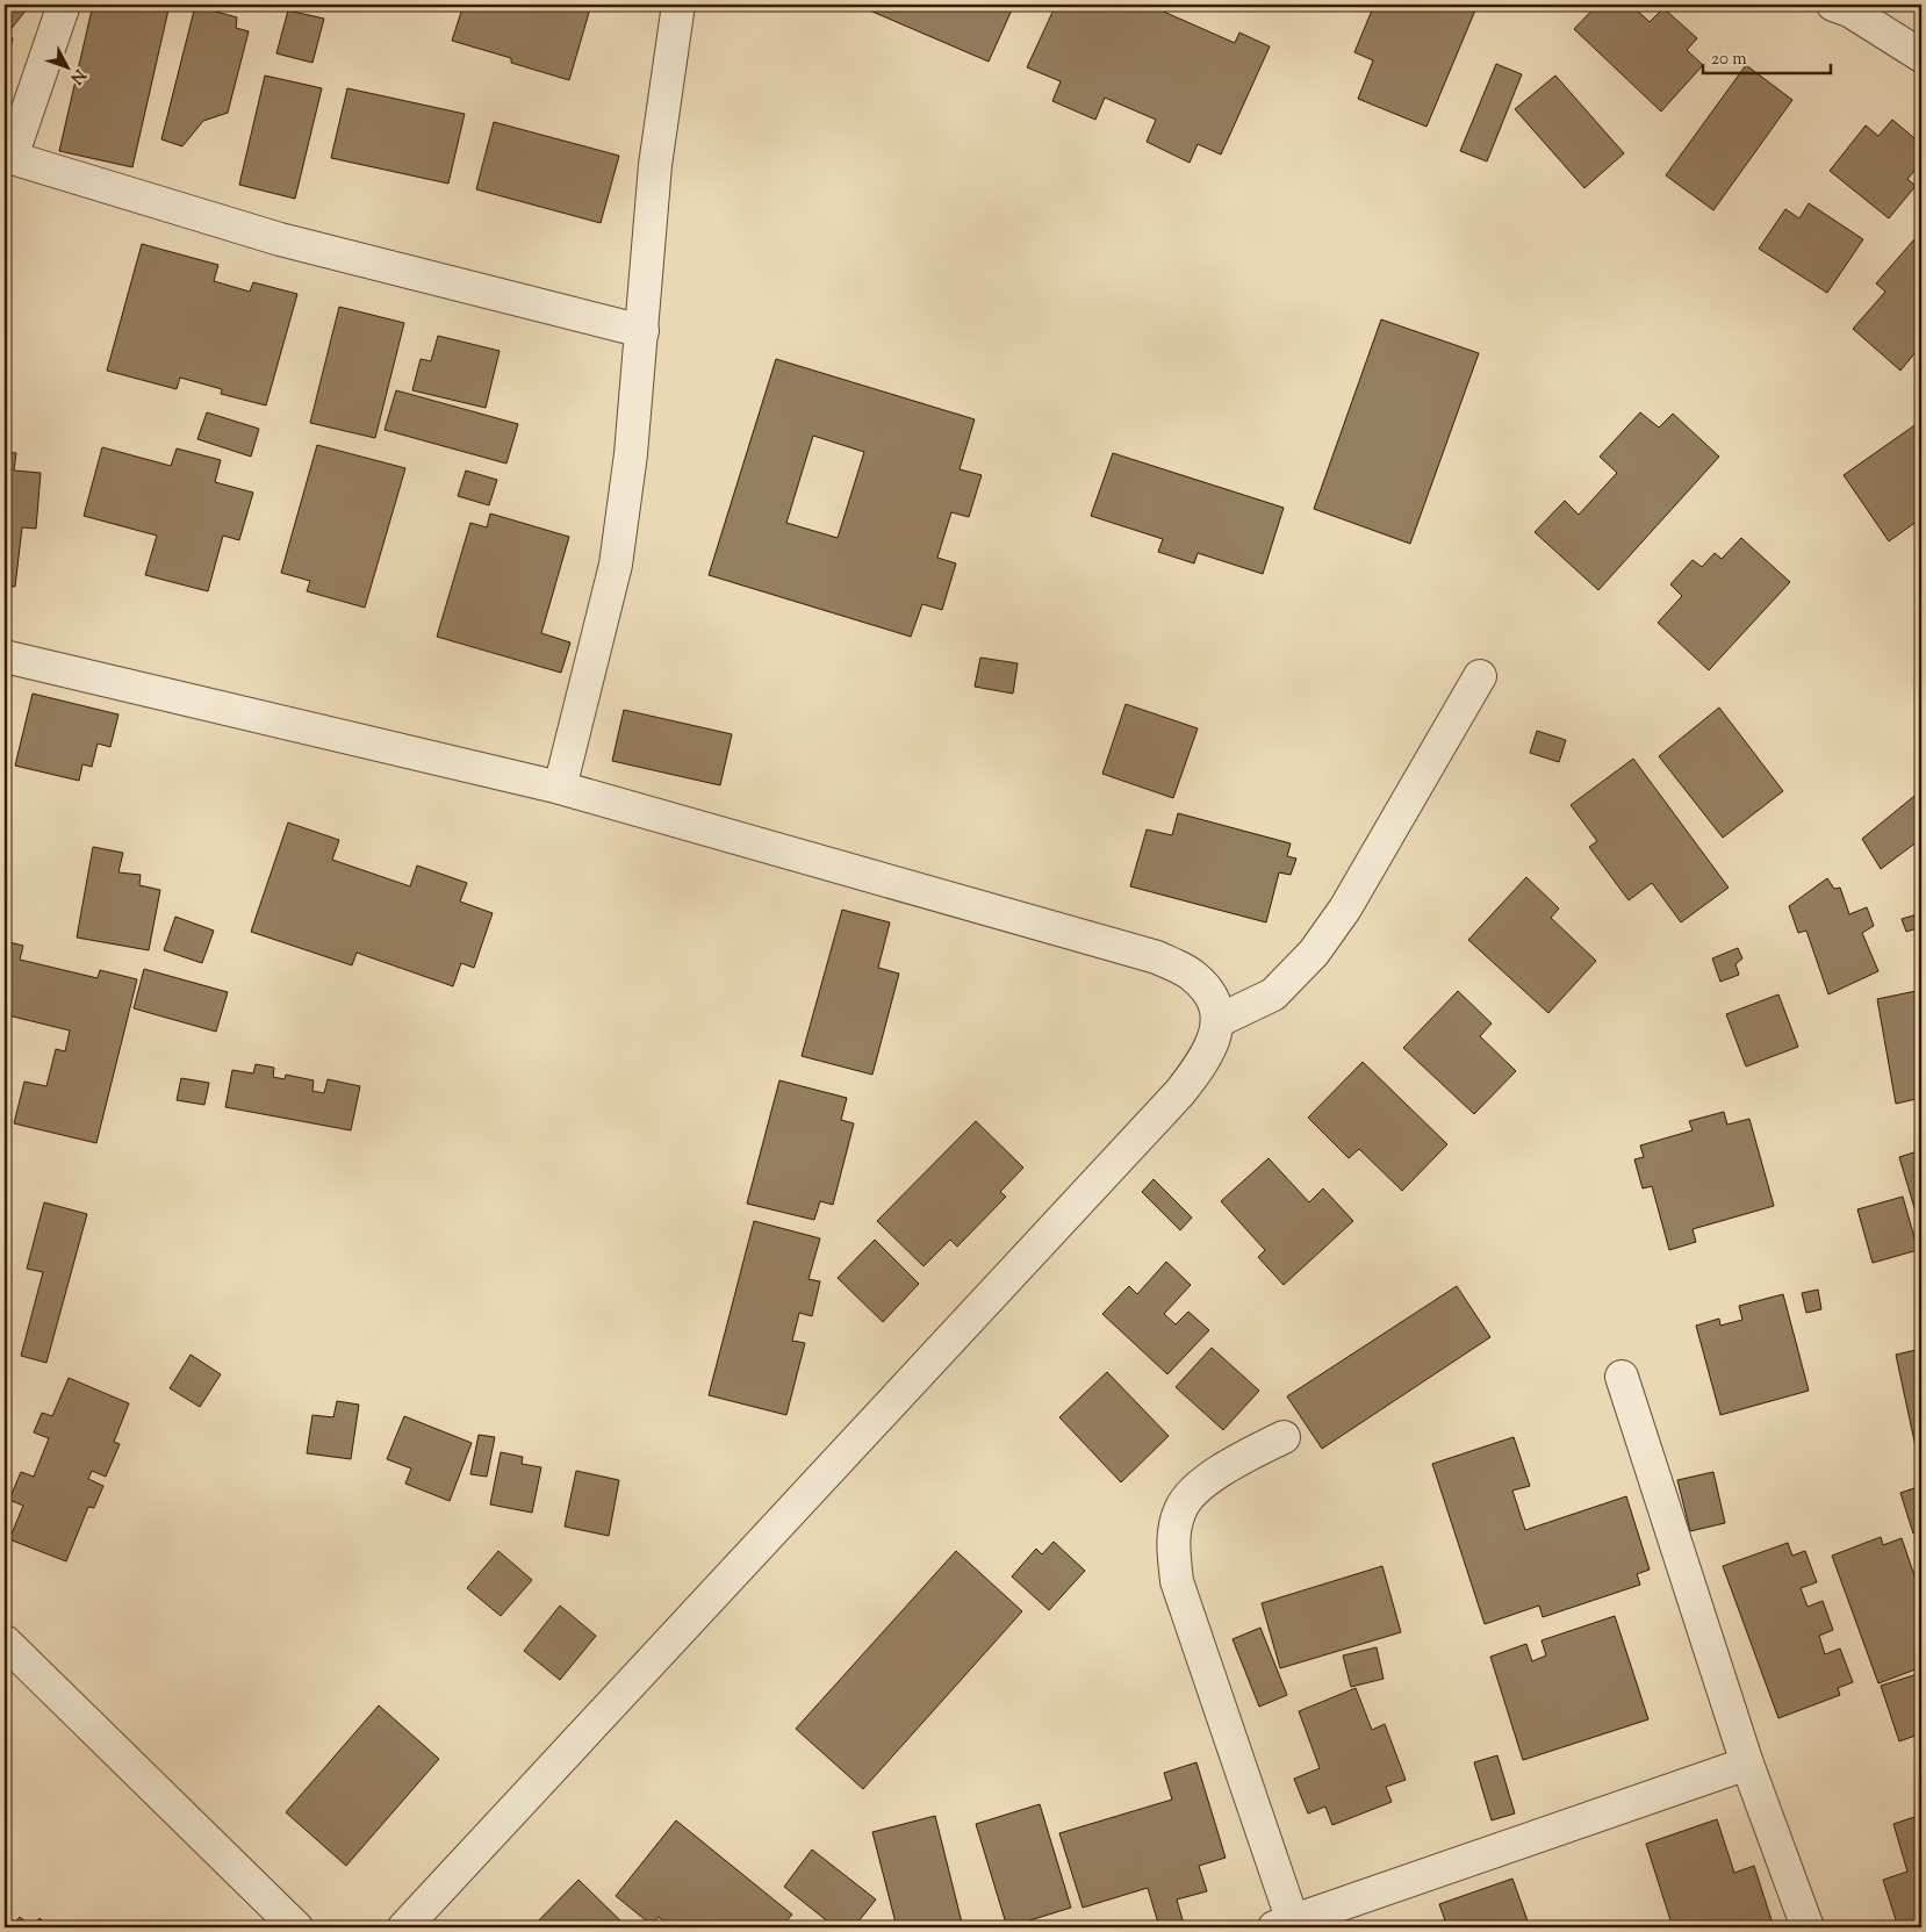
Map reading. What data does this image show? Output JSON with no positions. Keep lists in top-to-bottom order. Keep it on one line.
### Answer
{"scale_bar":"20 m","north":"bottom right"}
